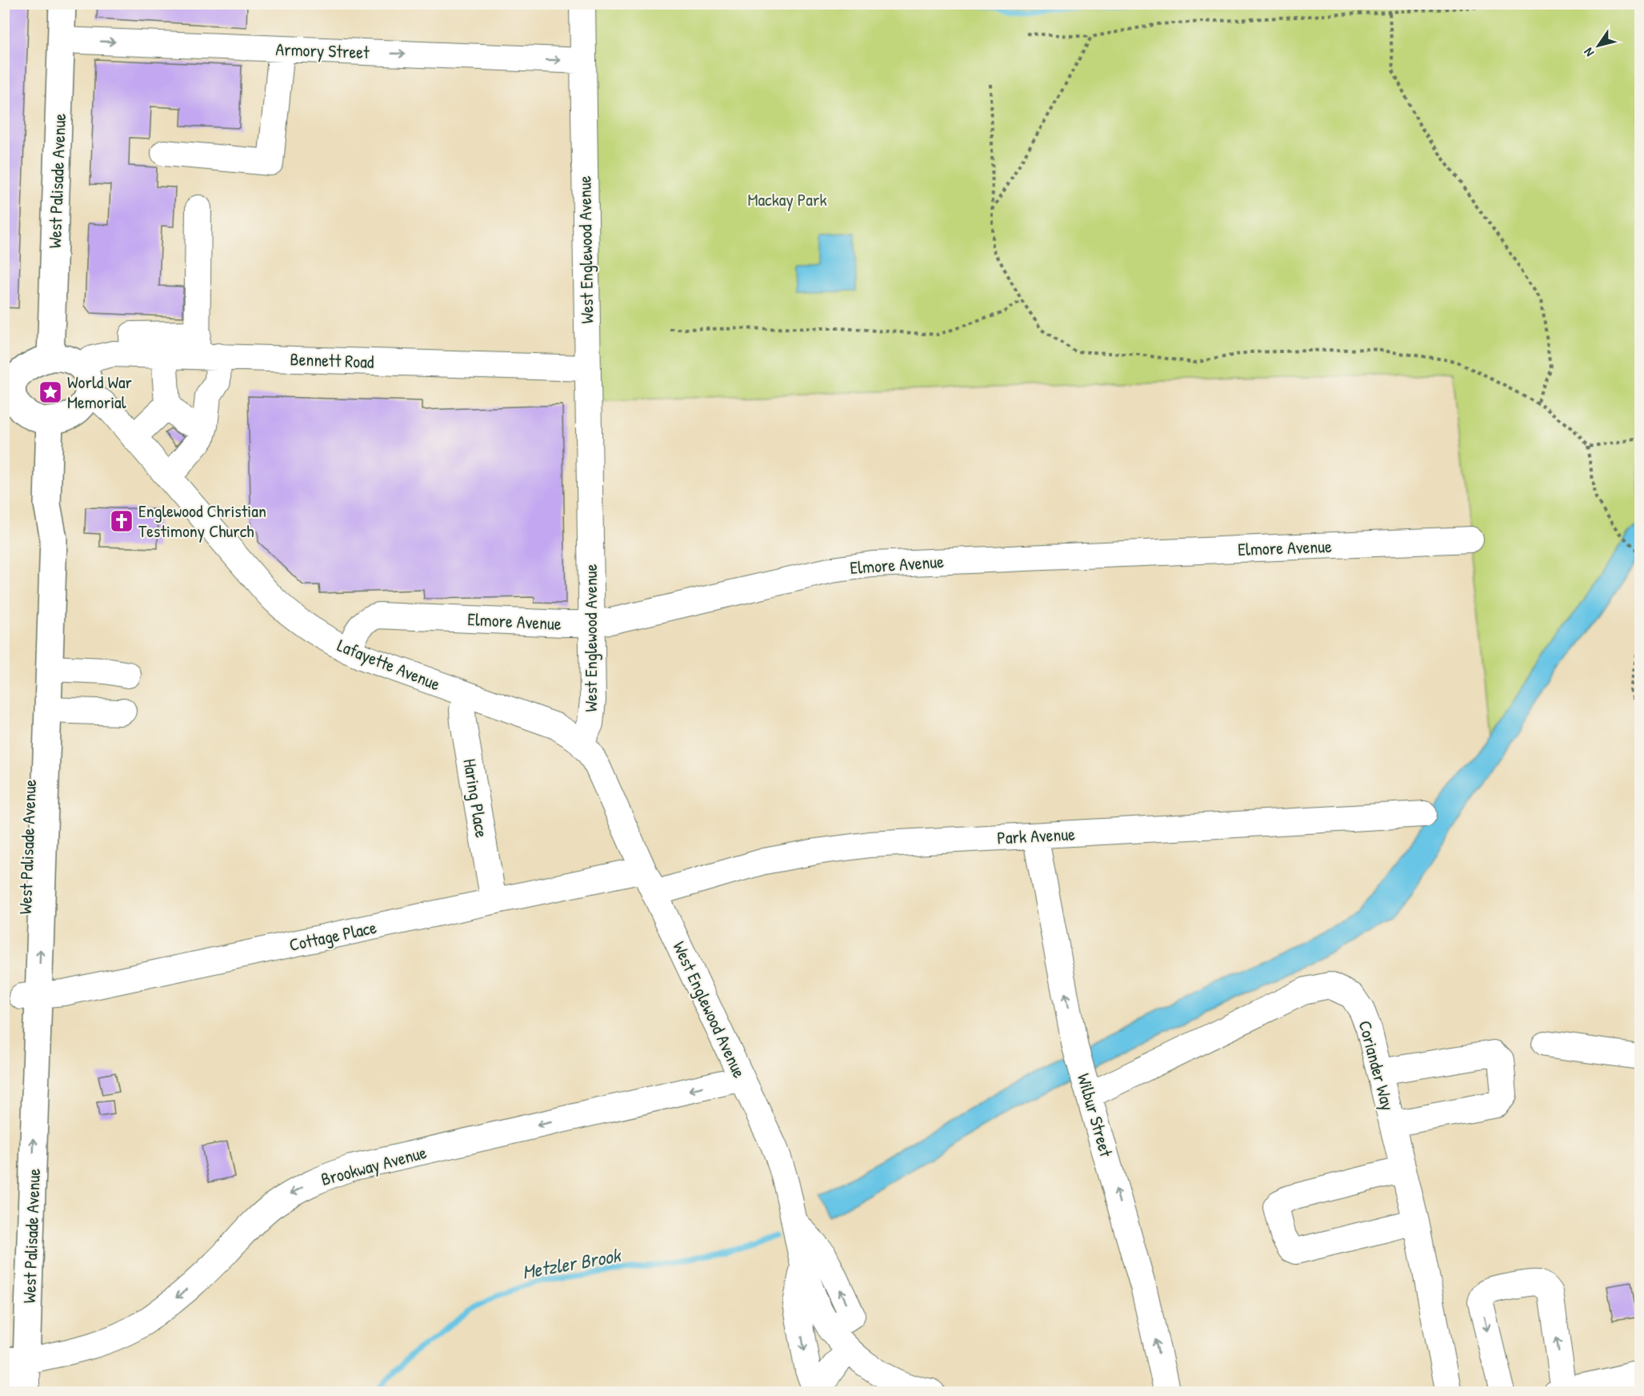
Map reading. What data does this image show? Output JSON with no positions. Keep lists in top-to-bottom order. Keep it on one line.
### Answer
{"streets":{"main road":["West Palisade Avenue"],"street":["Armory Street","West Englewood Avenue","Bennett Road","Elmore Avenue","Lafayette Avenue","Haring Place","Park Avenue","Cottage Place","Coriander Way","Wilbur Street","Brookway Avenue"]},"crossings":[["Armory Street","West Palisade Avenue"],["Armory Street","West Englewood Avenue"],["West Palisade Avenue","Bennett Road"],["West Palisade Avenue","Lafayette Avenue"],["West Palisade Avenue","Cottage Place"],["West Palisade Avenue","Brookway Avenue"],["West Englewood Avenue","Bennett Road"],["West Englewood Avenue","Elmore Avenue"],["West Englewood Avenue","Lafayette Avenue"],["West Englewood Avenue","Park Avenue"],["West Englewood Avenue","Cottage Place"],["West Englewood Avenue","Brookway Avenue"],["Bennett Road","Lafayette Avenue"],["Elmore Avenue","Lafayette Avenue"],["Lafayette Avenue","Haring Place"],["Haring Place","Cottage Place"],["Park Avenue","Wilbur Street"],["Coriander Way","Wilbur Street"]],"one_way":["Armory Street","Wilbur Street","Brookway Avenue"],"water":["Metzler Brook"],"parks":["Mackay Park"],"places":{"place":["World War Memorial"],"church":["Englewood Christian Testimony Church"]},"north":"bottom left"}
